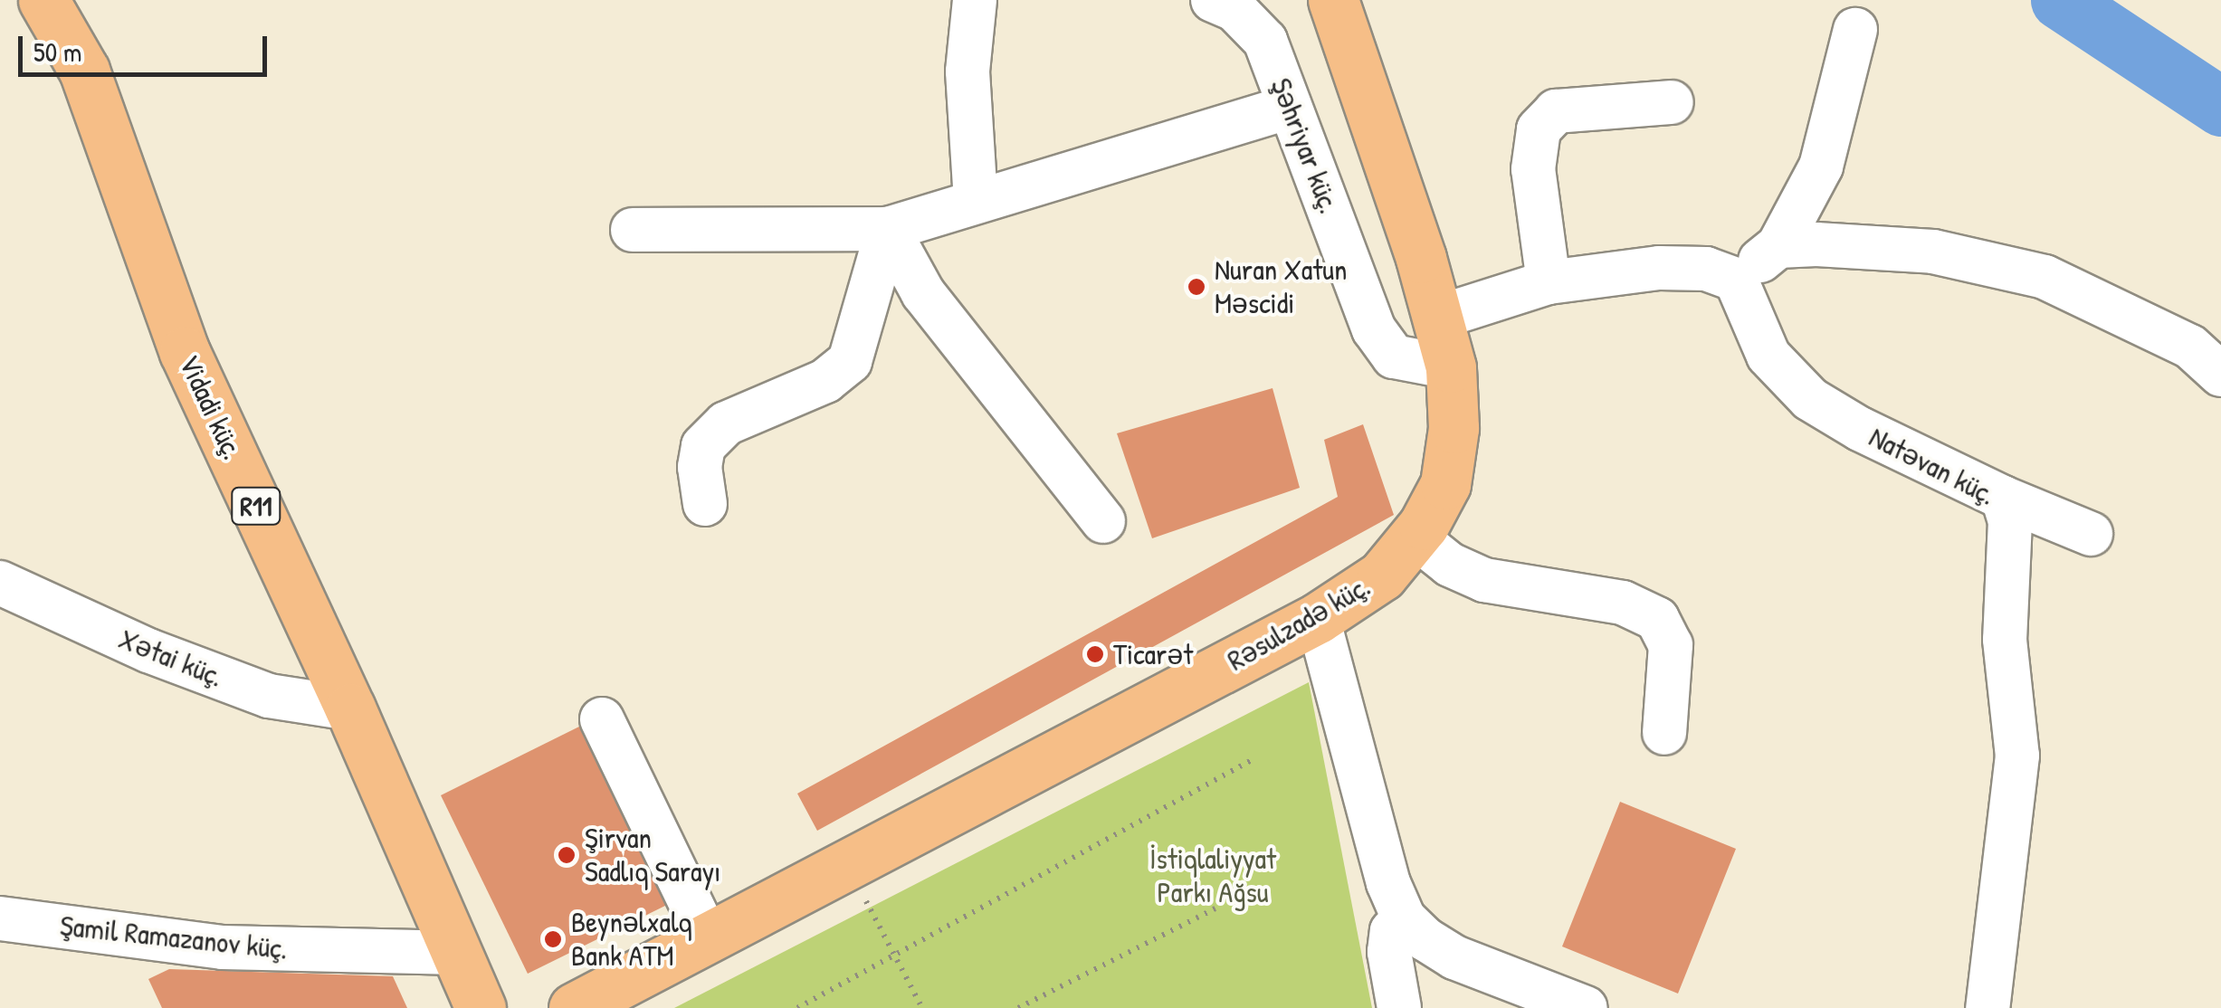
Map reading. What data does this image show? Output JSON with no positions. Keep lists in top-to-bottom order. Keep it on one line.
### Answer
{"streets":{"main road":["Vidadi küç.","R11","Rəsulzadə küç."],"street":["Şəhriyar küç.","Natəvan küç.","Xətai küç.","Şamil Ramazanov küç."]},"crossings":[["Şəhriyar küç.","Rəsulzadə küç."],["Vidadi küç.","Xətai küç."],["Vidadi küç.","Şamil Ramazanov küç."]],"parks":["İstiqlaliyyat Parkı Ağsu"],"places":["Nuran Xatun Məscidi","Ticarət","Şirvan Sadlıq Sarayı","Beynəlxalq Bank ATM"],"scale_bar":"50 m"}
